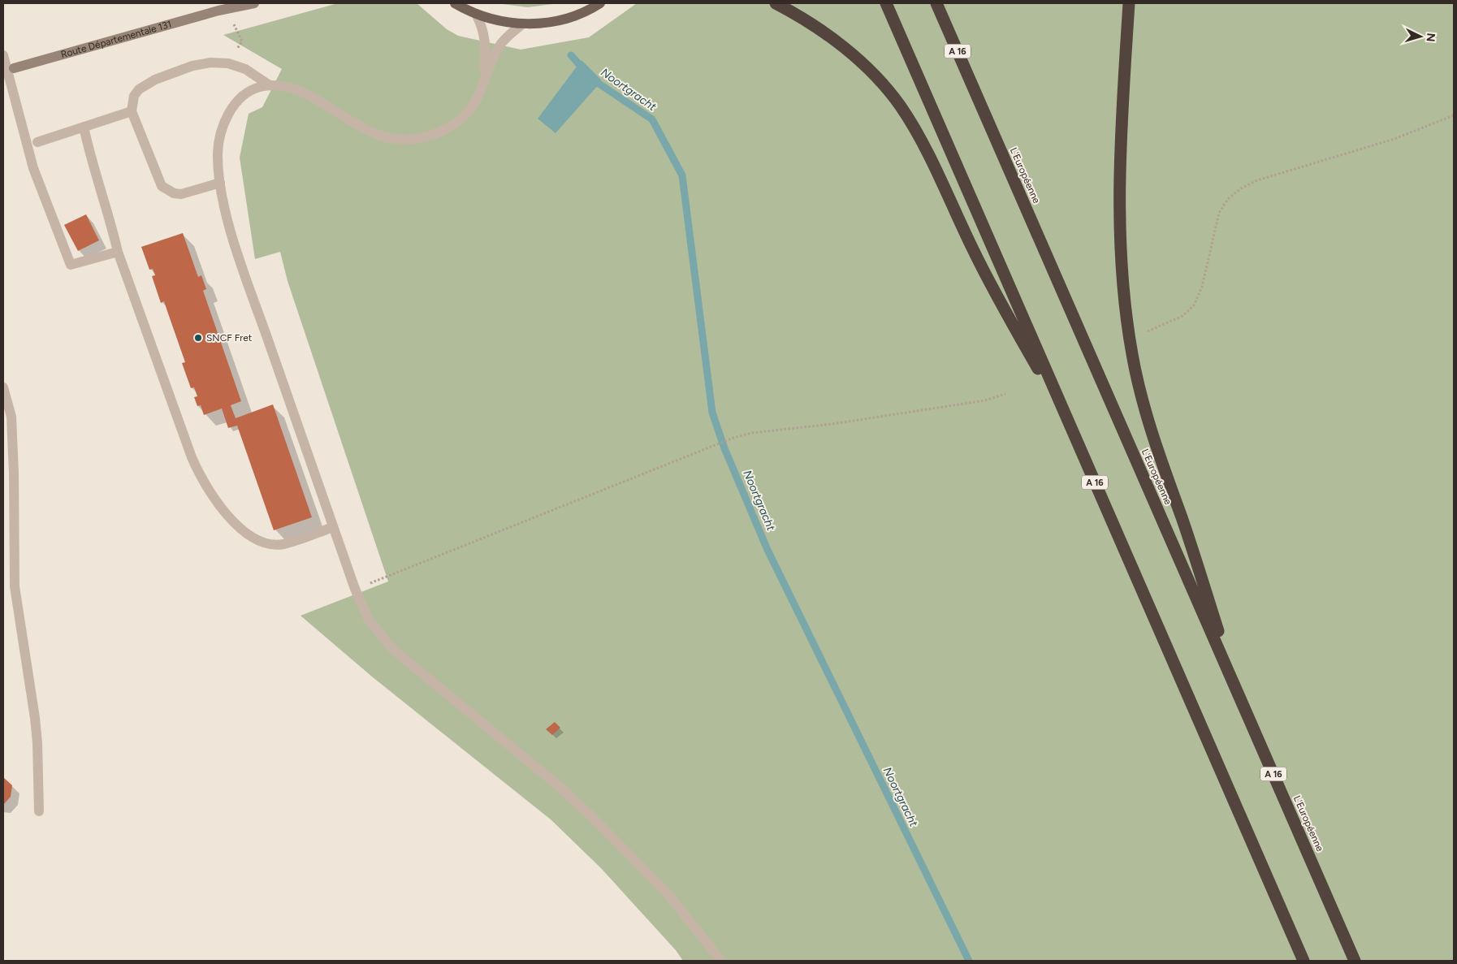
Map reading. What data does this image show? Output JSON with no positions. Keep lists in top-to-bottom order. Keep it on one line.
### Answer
{"streets":{"highway":["A 16","L'Européenne"],"main road":["Route Départementale 131"]},"water":["Noortgracht"],"places":["SNCF Fret"],"north":"right"}
